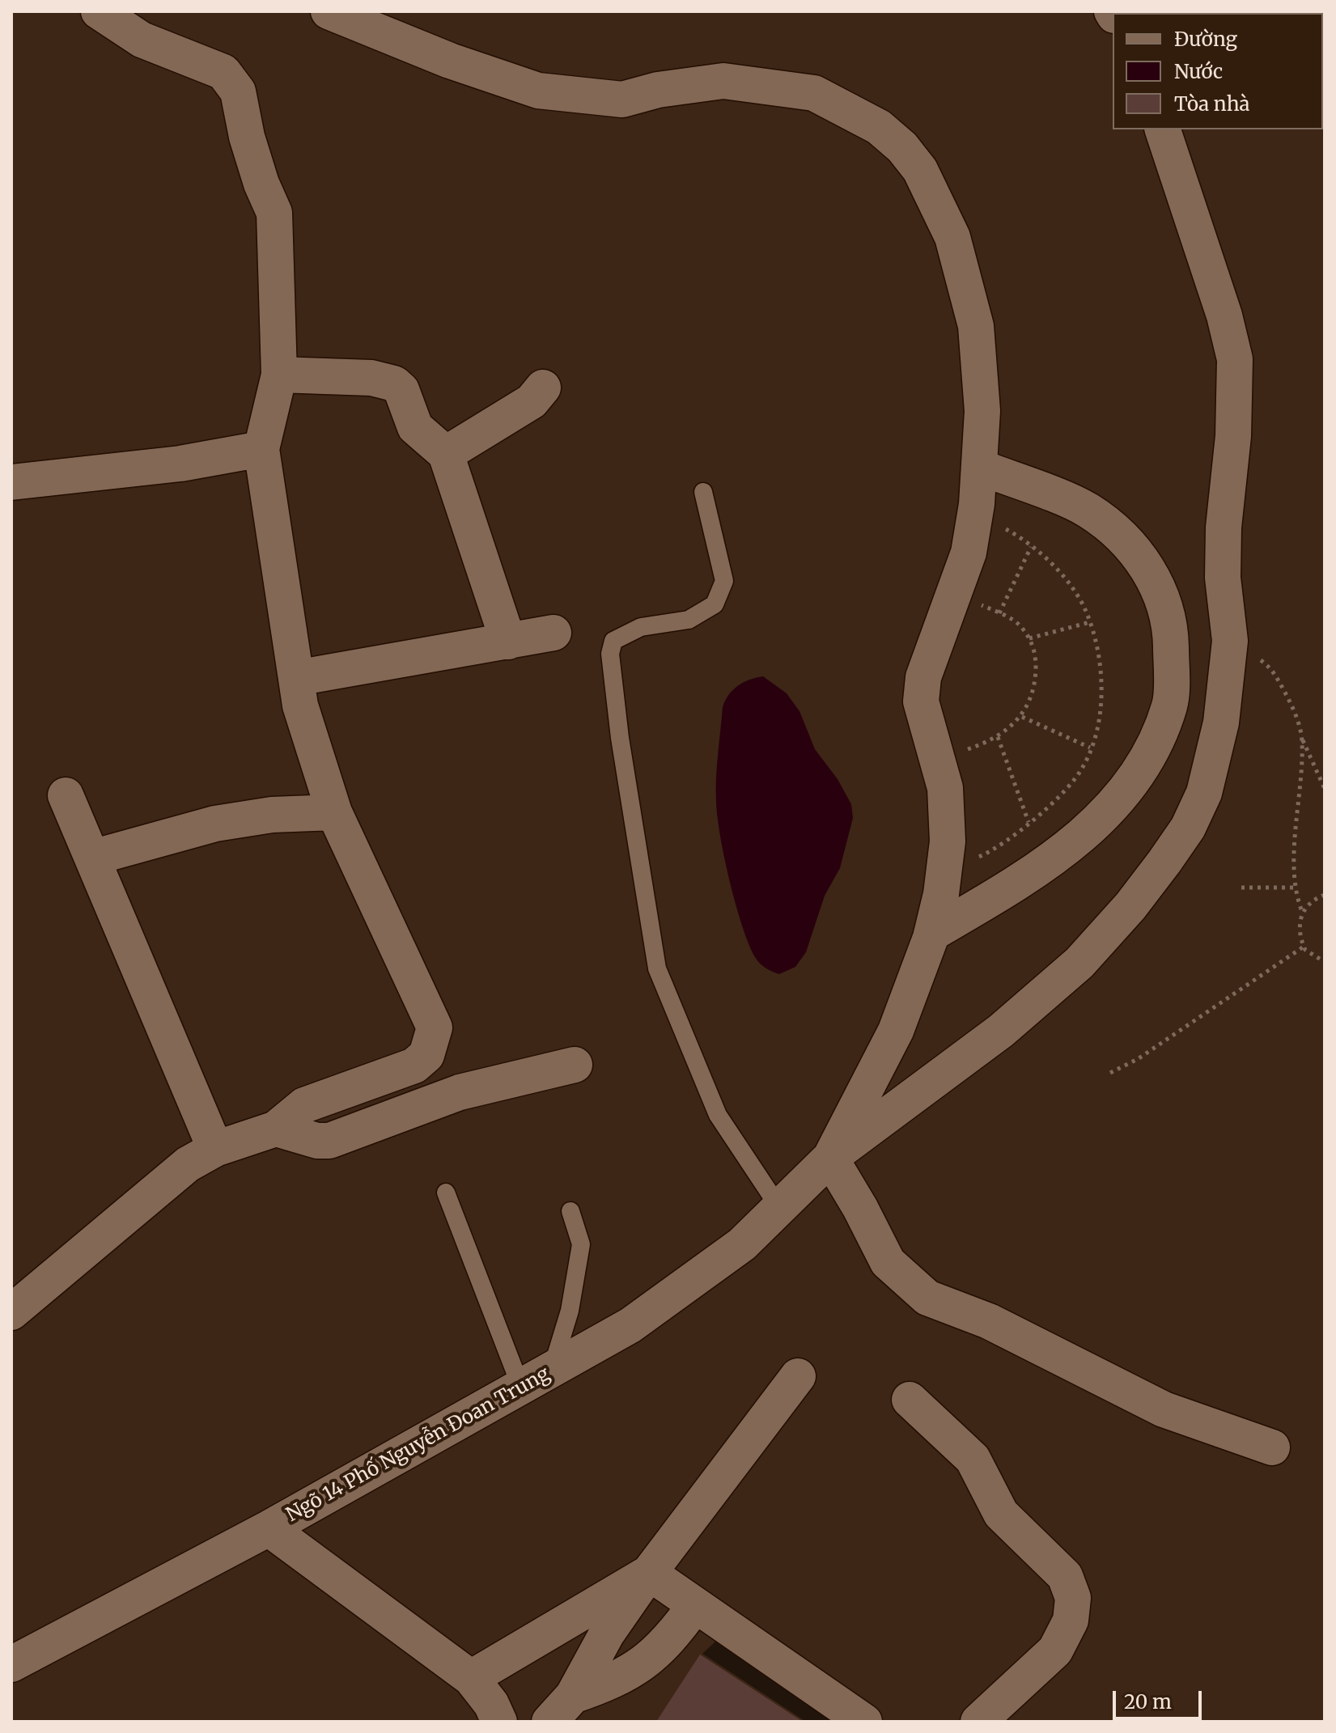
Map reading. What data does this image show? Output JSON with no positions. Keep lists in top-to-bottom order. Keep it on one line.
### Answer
{"streets":{"street":["Ngõ 14 Phố Nguyễn Đoan Trung"]},"legend":["Đường","Nước","Tòa nhà"],"scale_bar":"20 m"}
